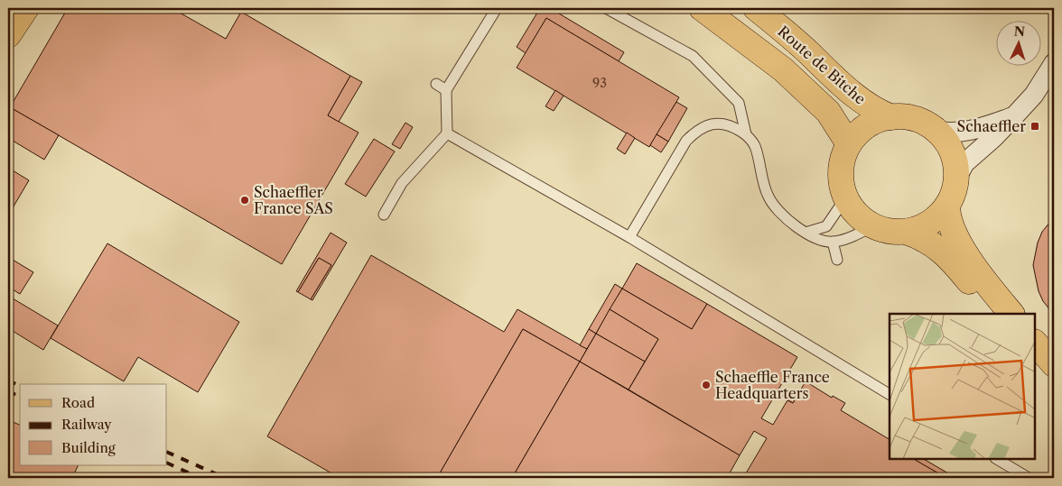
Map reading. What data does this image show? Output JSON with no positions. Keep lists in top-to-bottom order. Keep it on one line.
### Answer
{"streets":{"main road":["Route de Bitche"]},"places":{"transit":["Schaeffler"],"other":["Schaeffler France SAS","Schaeffle France Headquarters"]},"house_numbers":["93"],"legend":["Road","Railway","Building"],"north":"top"}
